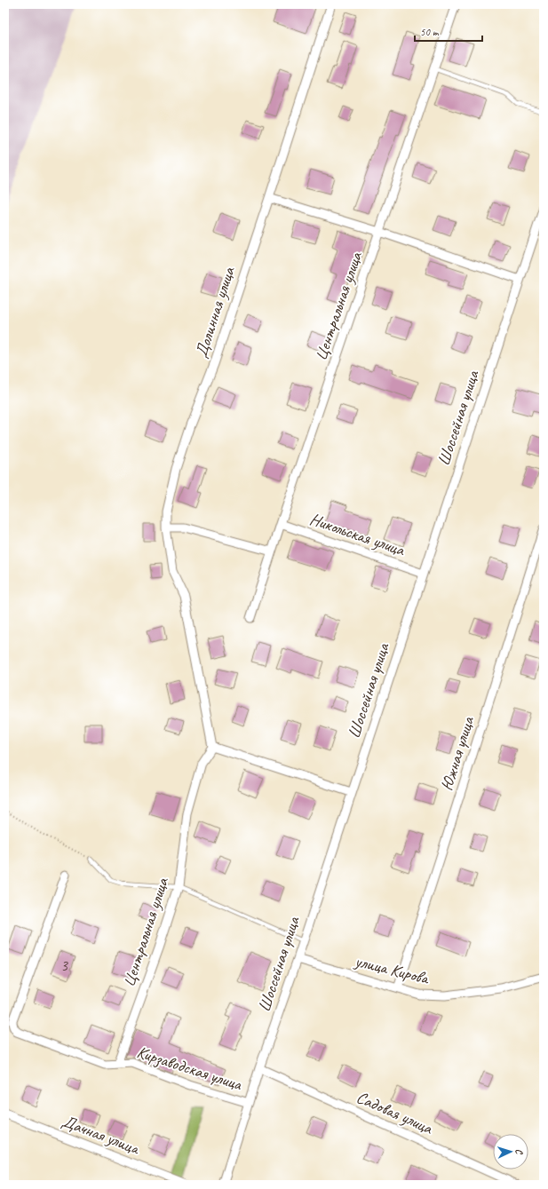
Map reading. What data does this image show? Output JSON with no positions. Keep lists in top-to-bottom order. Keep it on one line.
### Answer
{"streets":{"street":["Центральная улица","Долинная улица","Шоссейная улица","Никольская улица","Южная улица","улица Кирова","Кирзаводская улица","Садовая улица","Дачная улица"]},"crossings":[["Центральная улица","Долинная улица"],["Центральная улица","Никольская улица"],["Центральная улица","Кирзаводская улица"],["Шоссейная улица","Никольская улица"],["Шоссейная улица","улица Кирова"],["Шоссейная улица","Кирзаводская улица"],["Шоссейная улица","Садовая улица"],["Южная улица","улица Кирова"]],"house_numbers":["3"],"scale_bar":"50 m","north":"right"}
